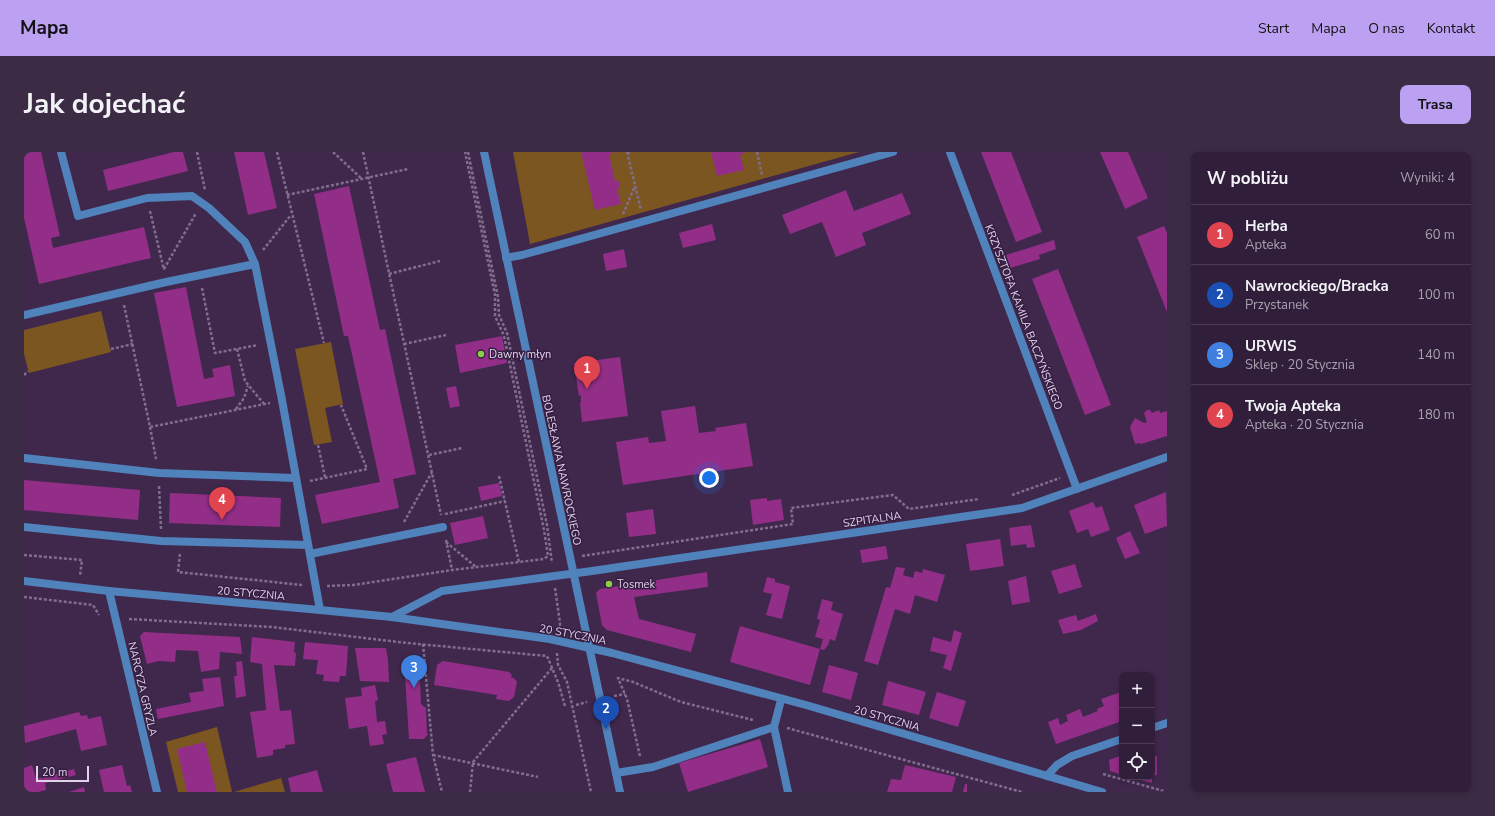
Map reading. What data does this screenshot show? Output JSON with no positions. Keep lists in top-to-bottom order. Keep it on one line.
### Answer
{"streets":{"street":["KRZYSZTOFA KAMILA BACZYŃSKIEGO","BOLESŁAWA NAWROCKIEGO","SZPITALNA","20 STYCZNIA","NARCYZA GRYZLA"]},"crossings":[["KRZYSZTOFA KAMILA BACZYŃSKIEGO","SZPITALNA"],["BOLESŁAWA NAWROCKIEGO","SZPITALNA"],["BOLESŁAWA NAWROCKIEGO","20 STYCZNIA"],["SZPITALNA","20 STYCZNIA"],["20 STYCZNIA","NARCYZA GRYZLA"]],"places":["Dawny młyn","Tosmek"],"scale_bar":"20 m","page":{"header":"Mapa","nav":["Start","Mapa","O nas","Kontakt"],"title":"Jak dojechać","buttons":"Trasa","heading":["W pobliżu","Wyniki: 4"],"list":[{"mark":"1","name":"Herba","note":"Apteka","value":"60 m"},{"mark":"2","name":"Nawrockiego/Bracka","note":"Przystanek","value":"100 m"},{"mark":"3","name":"URWIS","note":"Sklep · 20 Stycznia","value":"140 m"},{"mark":"4","name":"Twoja Apteka","note":"Apteka · 20 Stycznia","value":"180 m"}],"pins":["1","4","3","2"],"map_buttons":["+","−"],"scale":"20 m"}}
